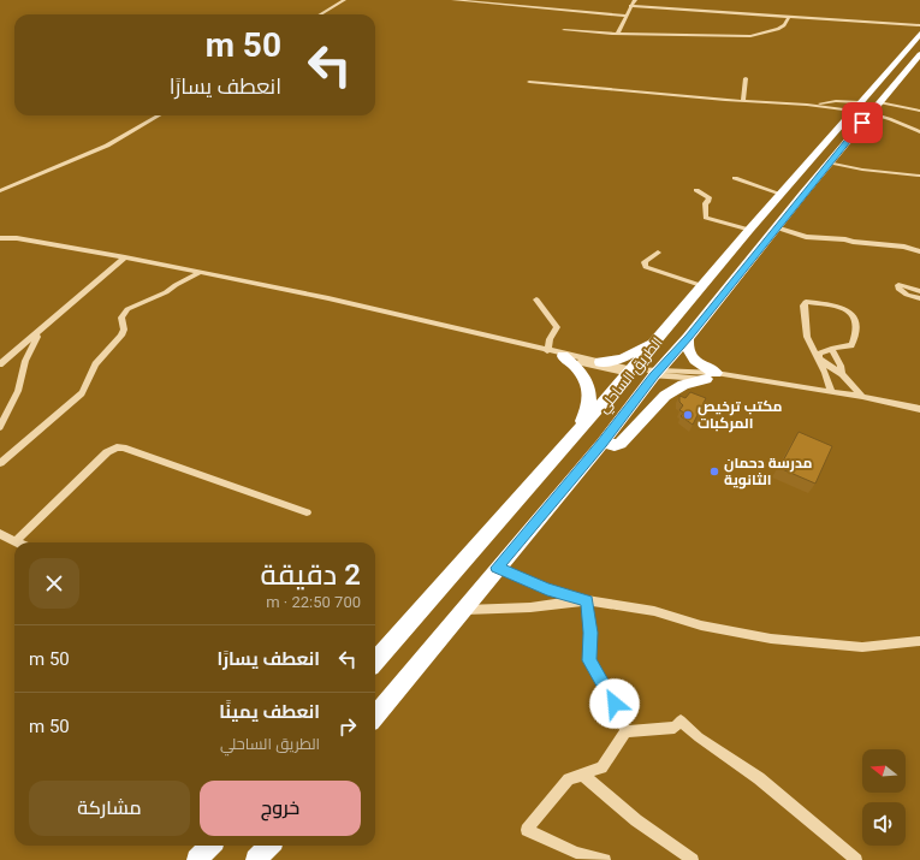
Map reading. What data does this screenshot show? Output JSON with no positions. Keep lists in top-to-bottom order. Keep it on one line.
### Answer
{"streets":{"highway":["الطريق الساحلي"]},"places":["مكتب ترخيص المركبات","مدرسة دحمان الثانوية"],"north":"left","page":{"turn":["50 m","انعطف يسارًا"],"heading":["2 دقيقة","700 m · 22:50"],"list":[{"name":"انعطف يسارًا","value":"50 m"},{"name":"انعطف يمينًا","note":"الطريق الساحلي","value":"50 m"}],"buttons":["خروج","مشاركة"]}}
